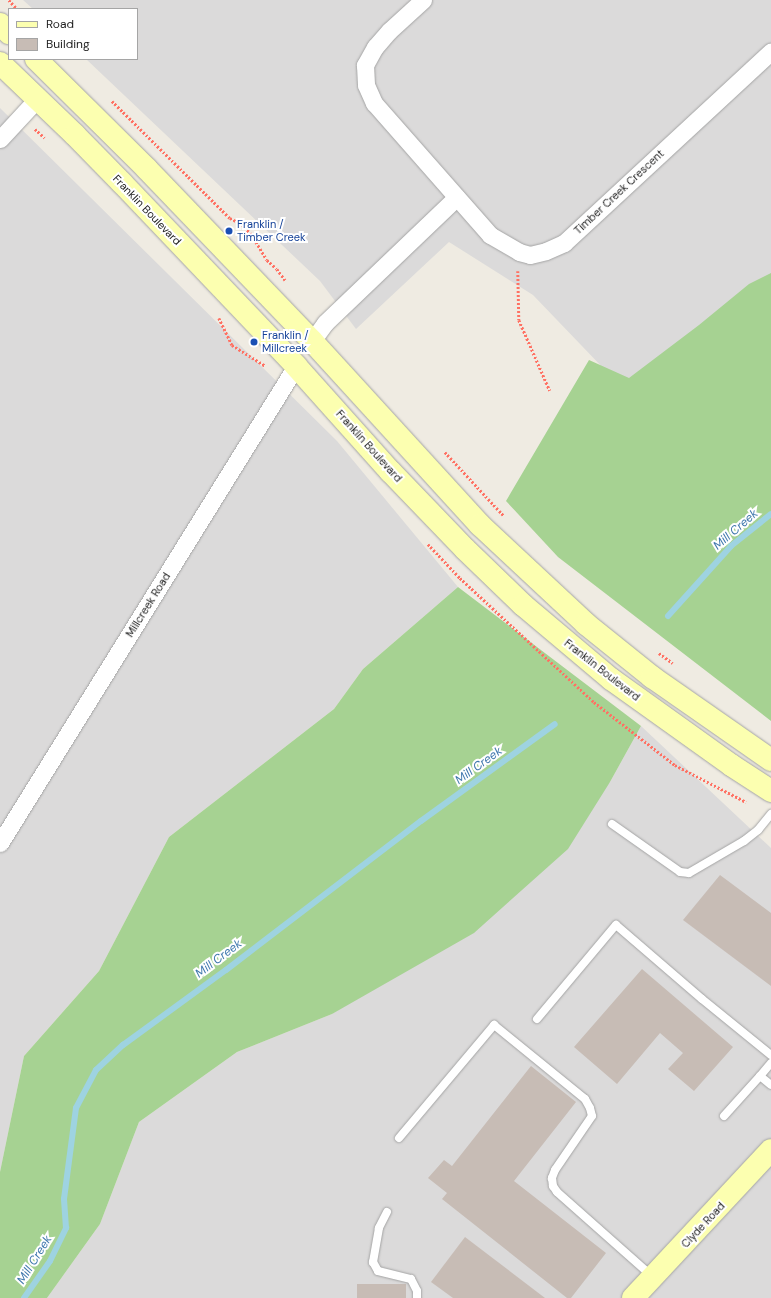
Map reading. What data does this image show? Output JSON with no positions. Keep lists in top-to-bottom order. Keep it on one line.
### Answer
{"streets":{"main road":["Franklin Boulevard","Clyde Road"],"street":["Timber Creek Crescent","Millcreek Road"]},"crossings":[["Franklin Boulevard","Millcreek Road"]],"water":["Mill Creek"],"places":["Franklin / Timber Creek","Franklin / Millcreek"],"legend":["Road","Building"]}
